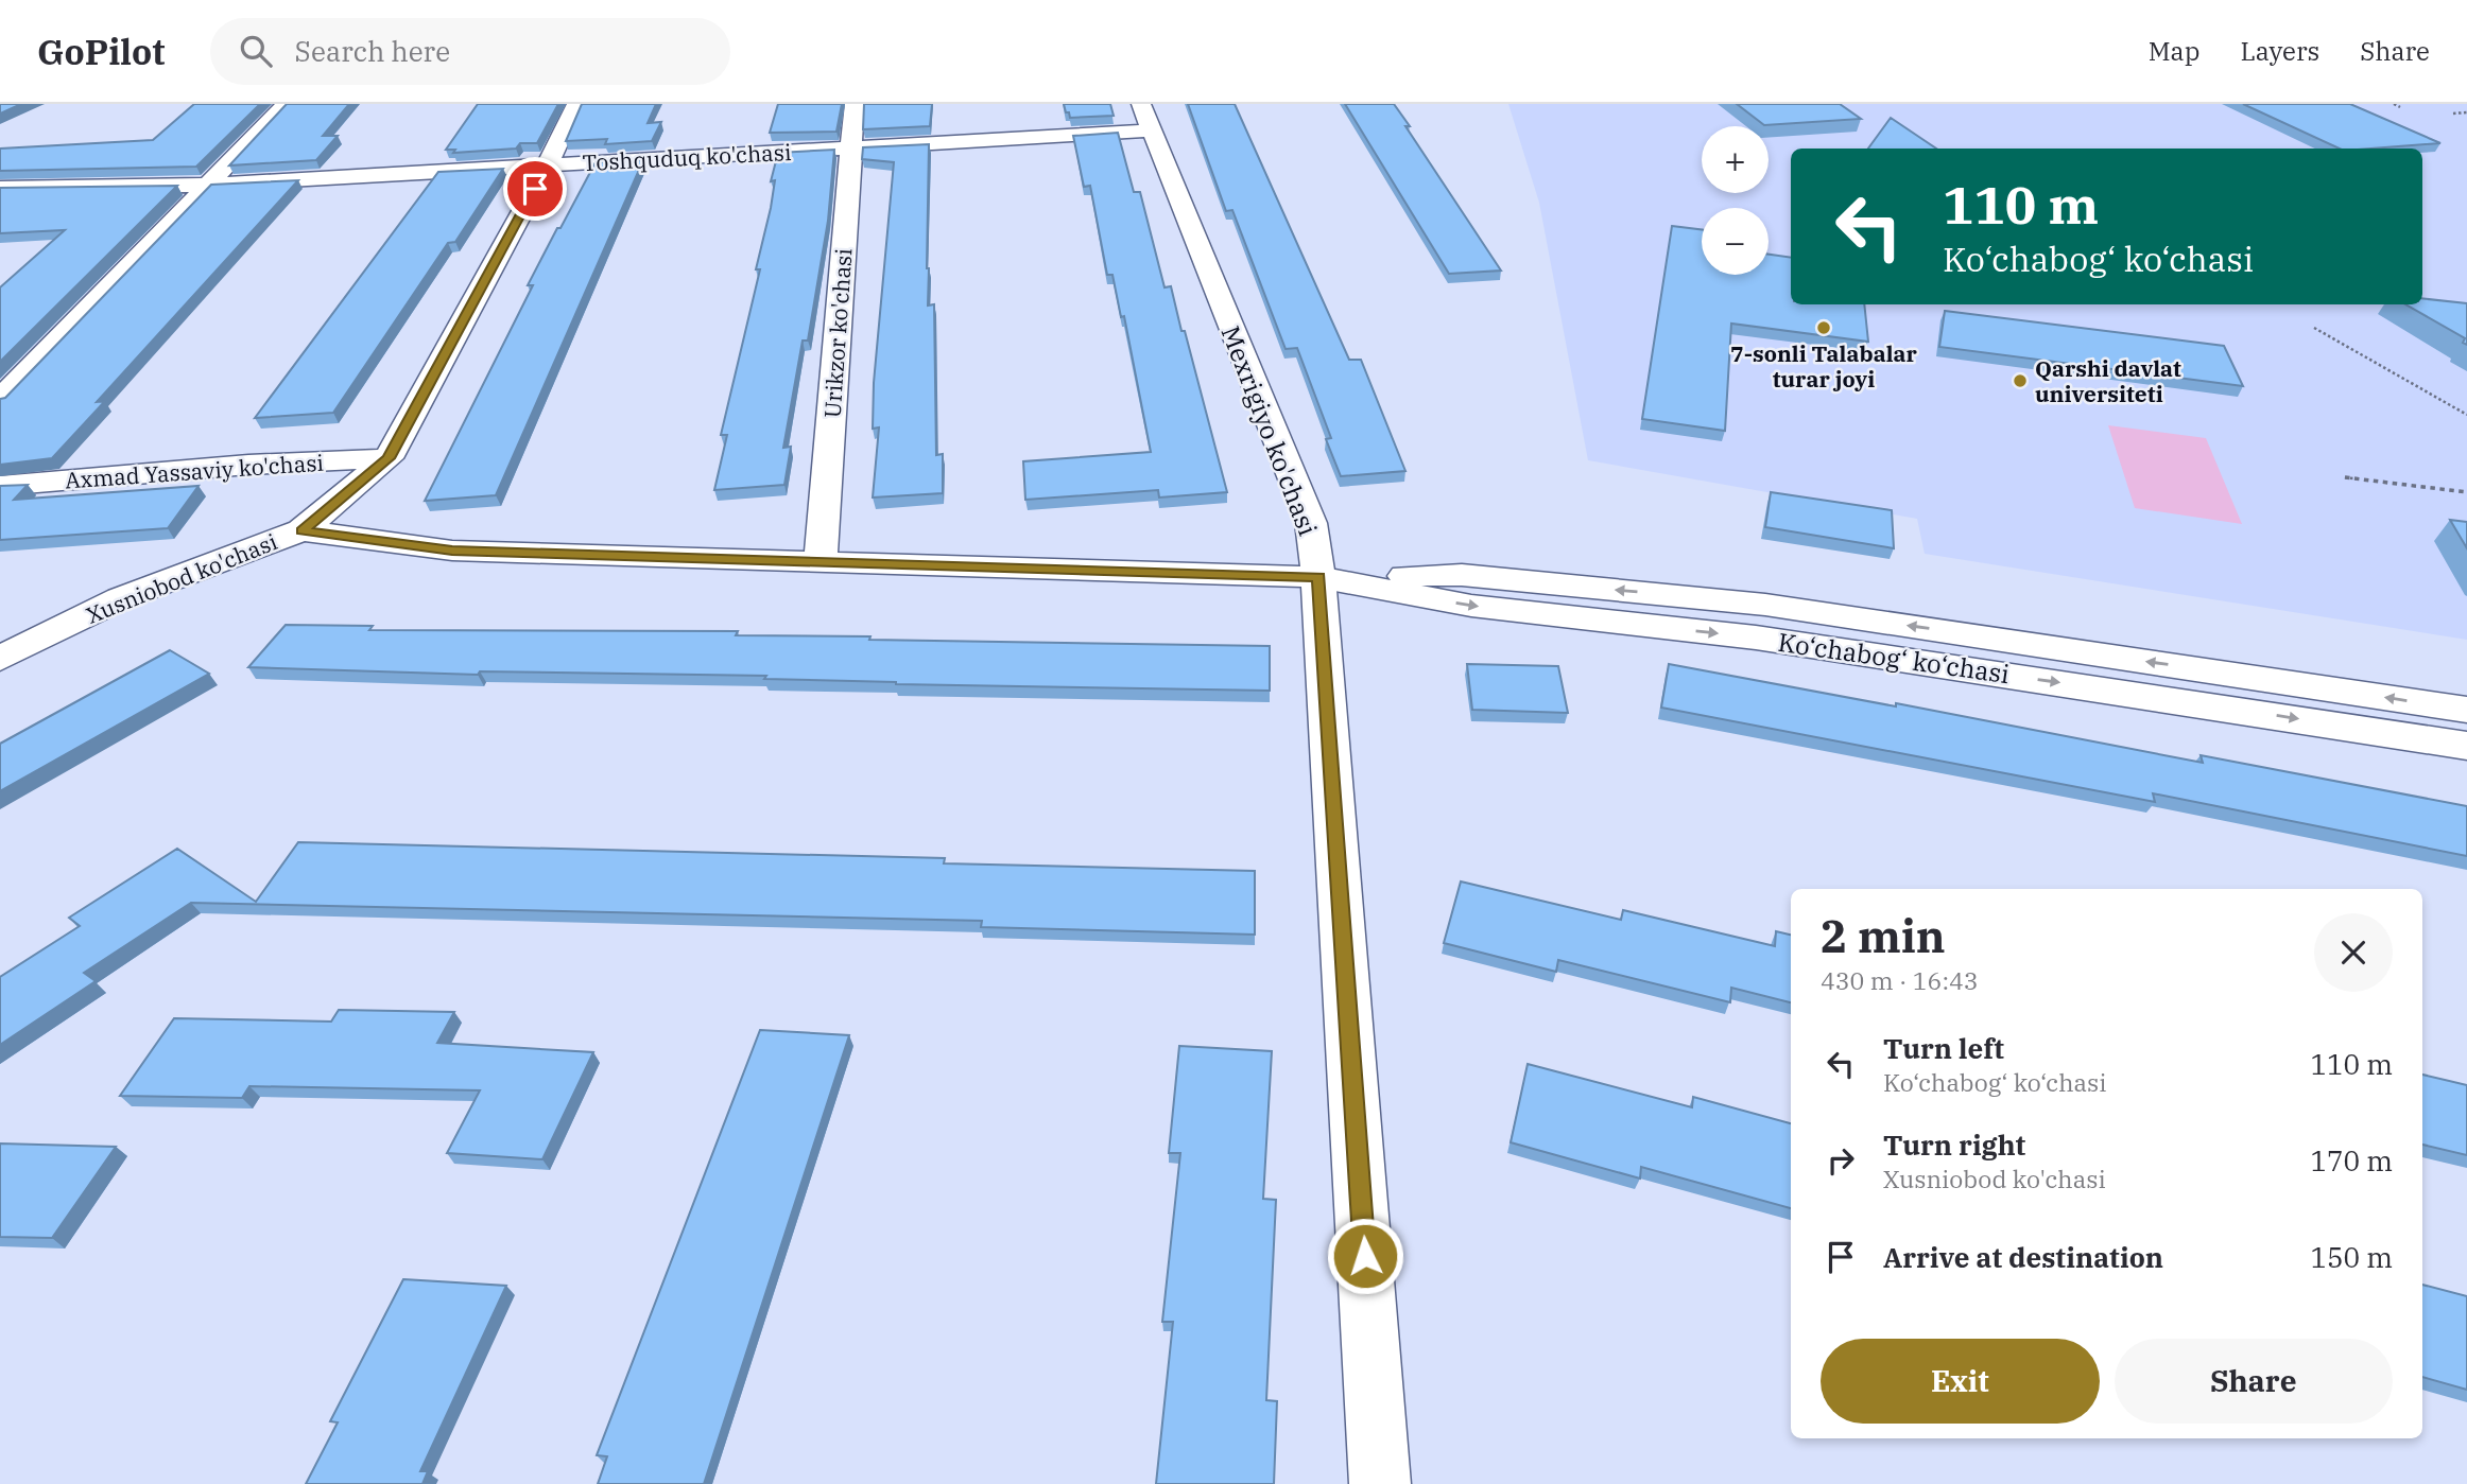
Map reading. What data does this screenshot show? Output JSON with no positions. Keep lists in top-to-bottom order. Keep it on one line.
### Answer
{"streets":{"street":["Toshquduq ko'chasi","Urikzor ko'chasi","Mexrigiyo ko'chasi","Axmad Yassaviy ko'chasi","Xusniobod ko'chasi","Ko‘chabog‘ ko‘chasi"]},"crossings":[["Toshquduq ko'chasi","Urikzor ko'chasi"],["Toshquduq ko'chasi","Mexrigiyo ko'chasi"],["Toshquduq ko'chasi","Xusniobod ko'chasi"],["Urikzor ko'chasi","Ko‘chabog‘ ko‘chasi"],["Mexrigiyo ko'chasi","Ko‘chabog‘ ko‘chasi"],["Axmad Yassaviy ko'chasi","Xusniobod ko'chasi"],["Xusniobod ko'chasi","Ko‘chabog‘ ko‘chasi"]],"places":["7-sonli Talabalar turar joyi","Qarshi davlat universiteti"],"page":{"header":"GoPilot","search":"Search here","nav":["Map","Layers","Share"],"map_buttons":["+","−"],"turn":["110 m","Ko‘chabog‘ ko‘chasi"],"heading":["2 min","430 m · 16:43"],"list":[{"name":"Turn left","note":"Ko‘chabog‘ ko‘chasi","value":"110 m"},{"name":"Turn right","note":"Xusniobod ko'chasi","value":"170 m"},{"name":"Arrive at destination","value":"150 m"}],"buttons":["Exit","Share"]}}
